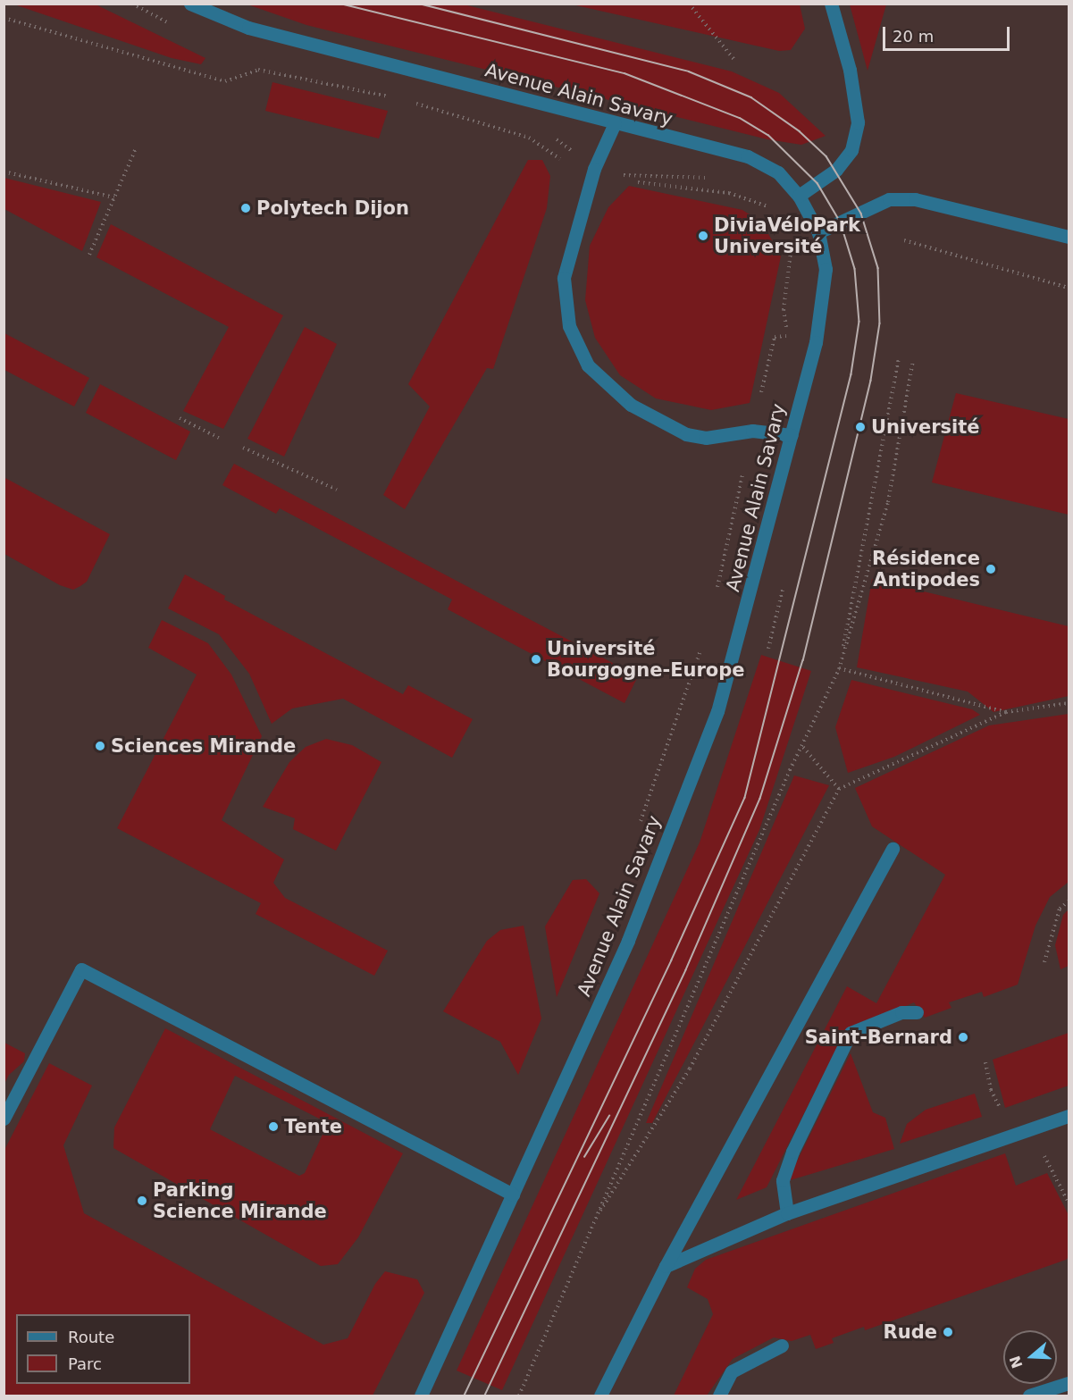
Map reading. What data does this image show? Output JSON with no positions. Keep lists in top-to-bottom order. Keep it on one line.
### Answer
{"streets":{"lane":["Avenue Alain Savary"]},"places":["Polytech Dijon","DiviaVéloPark Université","Université","Résidence Antipodes","Université Bourgogne-Europe","Sciences Mirande","Saint-Bernard","Tente","Parking Science Mirande","Rude"],"legend":["Route","Parc"],"scale_bar":"20 m","north":"left"}
